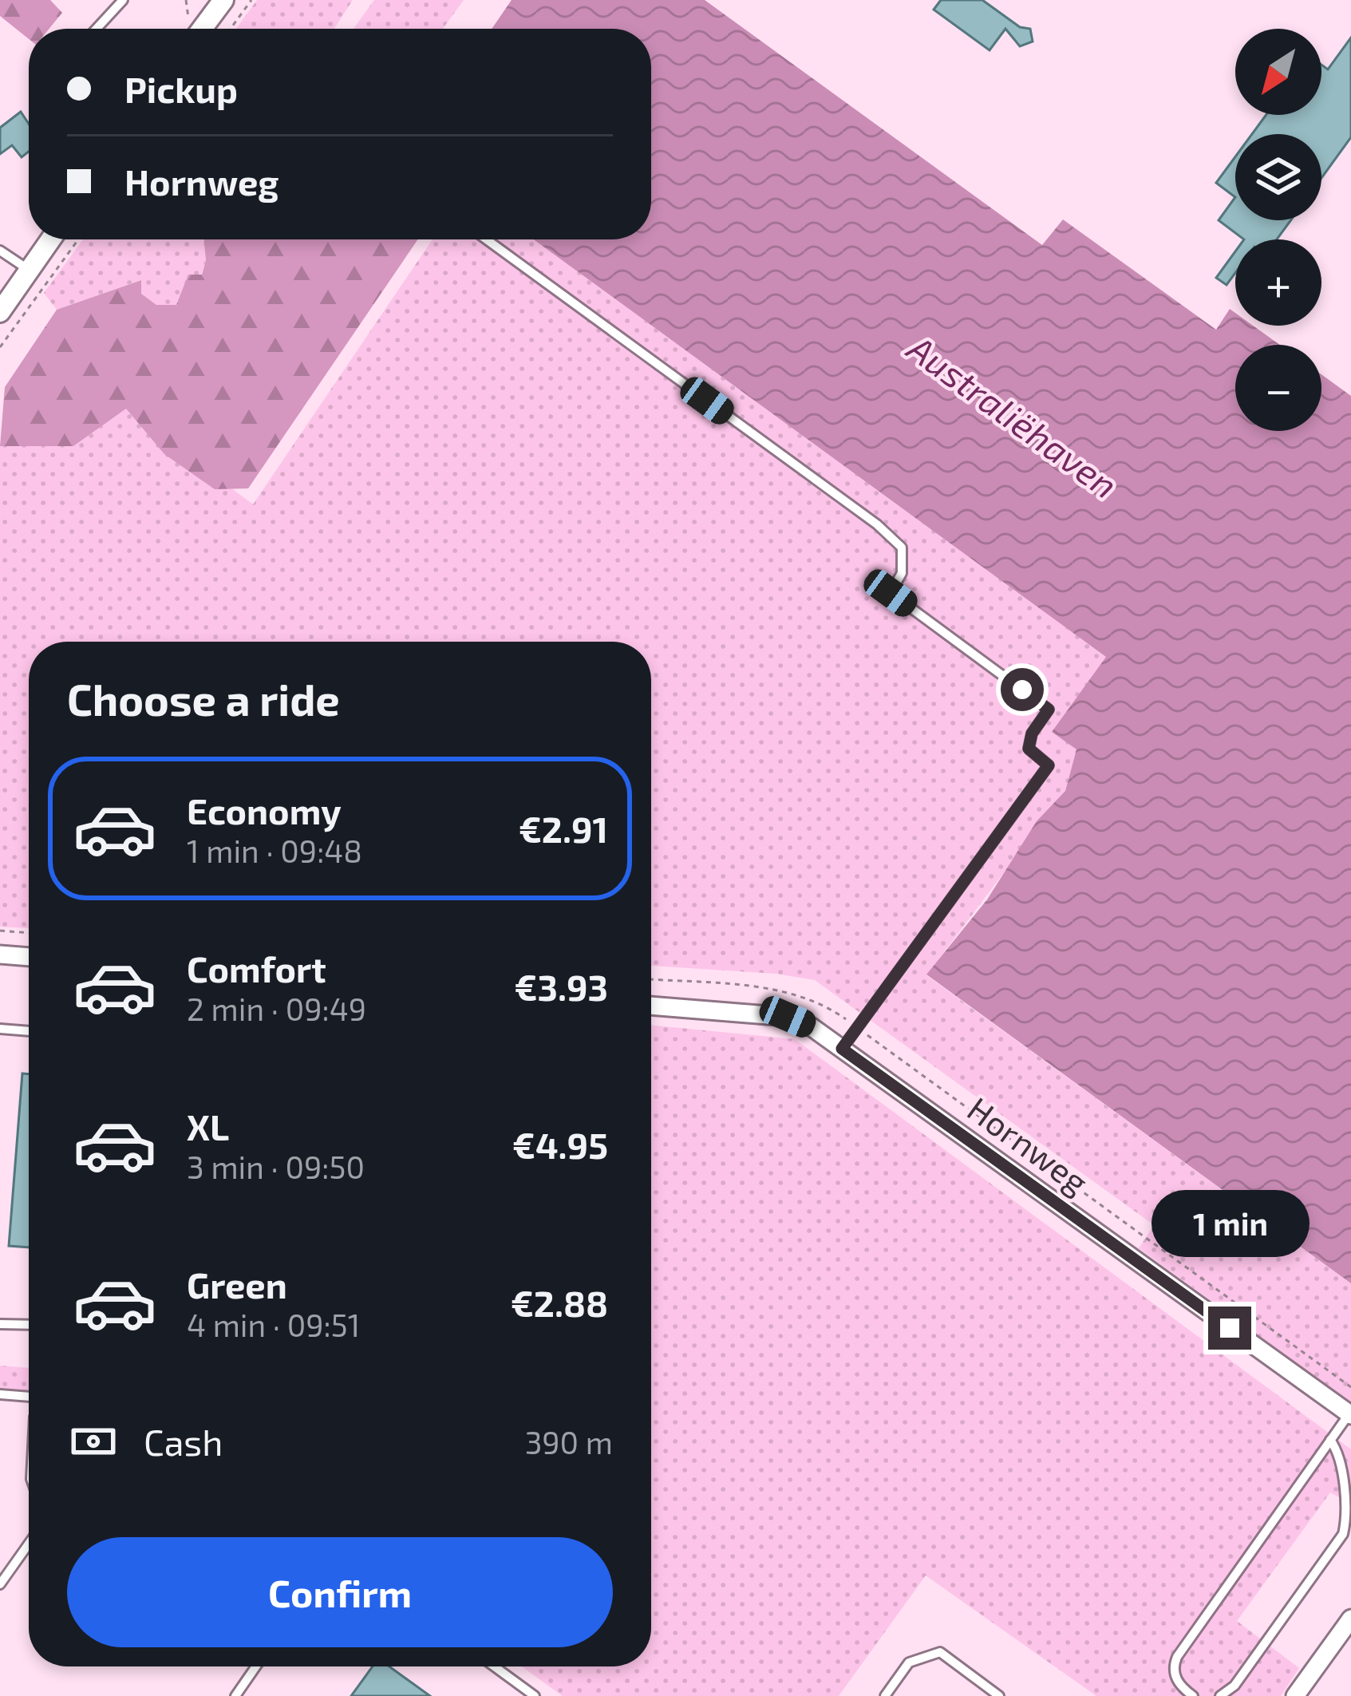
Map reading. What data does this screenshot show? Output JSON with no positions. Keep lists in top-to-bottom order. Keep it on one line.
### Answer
{"streets":{"street":["Hornweg"]},"water":["Australiëhaven"],"north":"bottom left","page":{"map_buttons":["+","−"],"banner":["Pickup","Hornweg"],"heading":"Choose a ride","list":[{"name":"Economy","note":"1 min · 09:48","value":"€2.91"},{"name":"Comfort","note":"2 min · 09:49","value":"€3.93"},{"name":"XL","note":"3 min · 09:50","value":"€4.95"},{"name":"Green","note":"4 min · 09:51","value":"€2.88"}],"bubble":"1 min","pay":["Cash","390 m"],"buttons":"Confirm"}}
